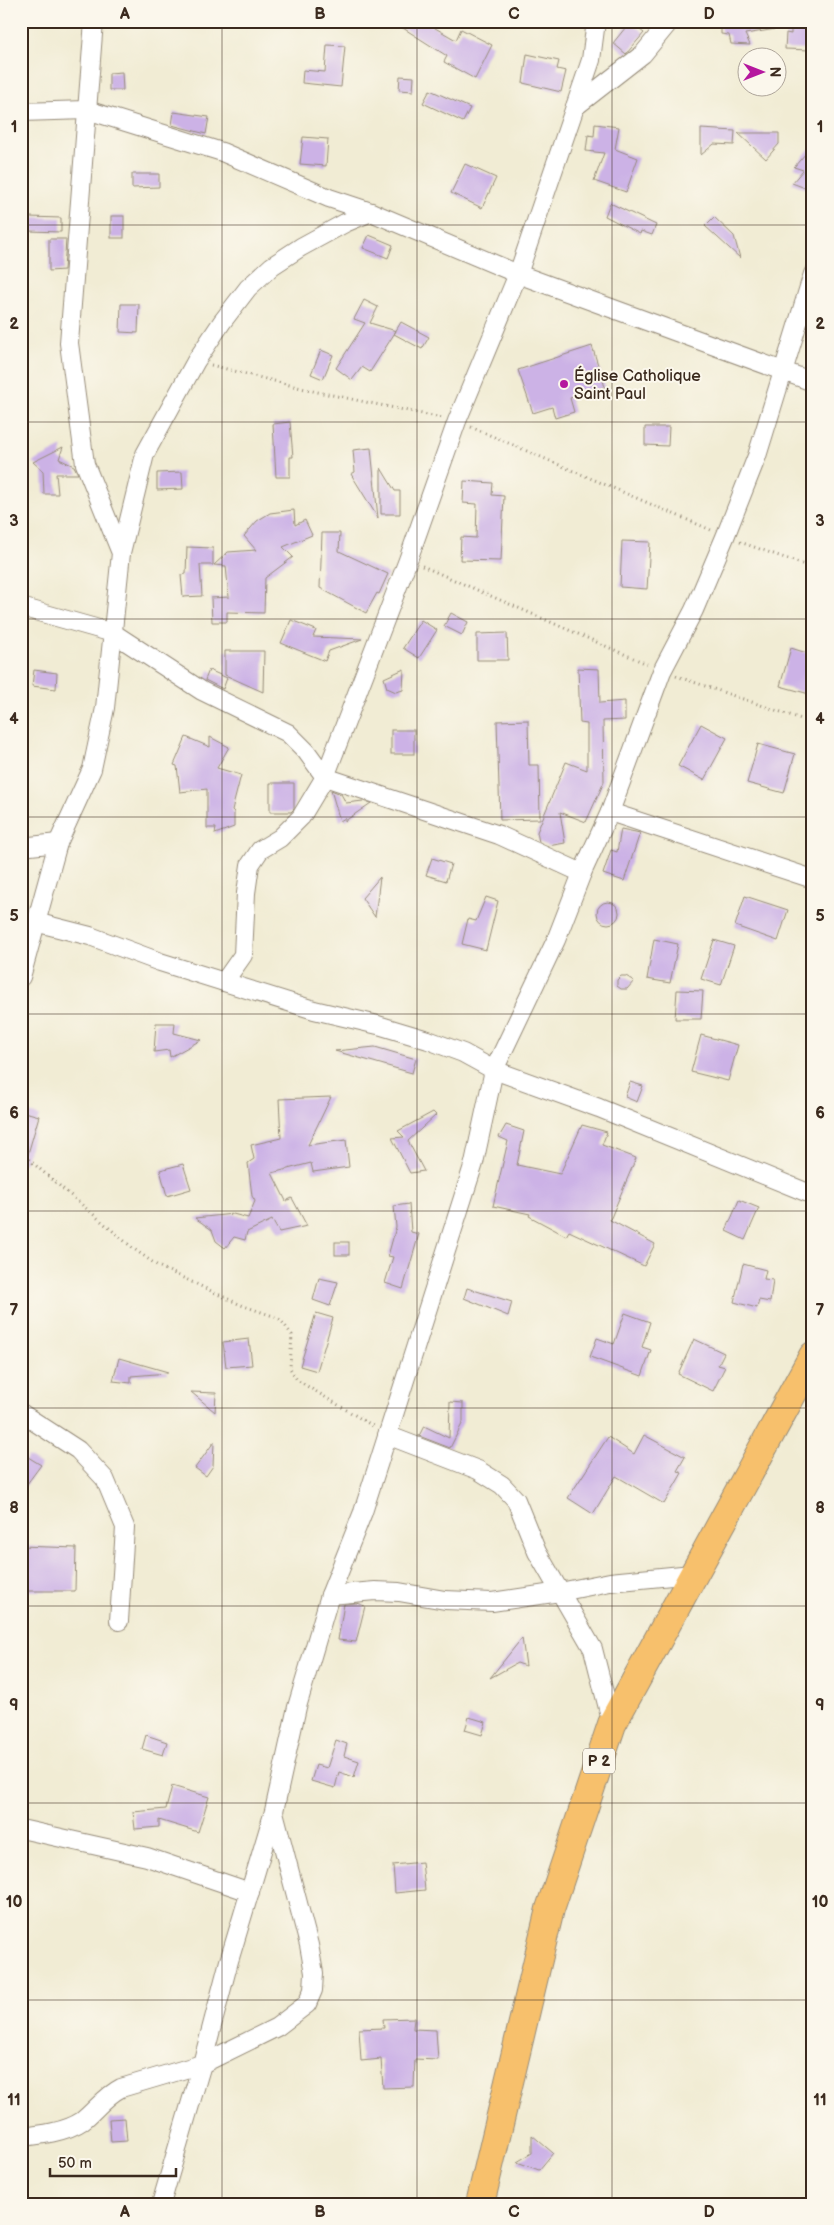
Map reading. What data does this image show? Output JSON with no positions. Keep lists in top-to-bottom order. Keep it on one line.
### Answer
{"streets":{"main road":["P 2"]},"places":["Église Catholique Saint Paul"],"scale_bar":"50 m","north":"right","grid":{"columns":["A","B","C","D"],"rows":["1","2","3","4","5","6","7","8","9","10","11"]}}
